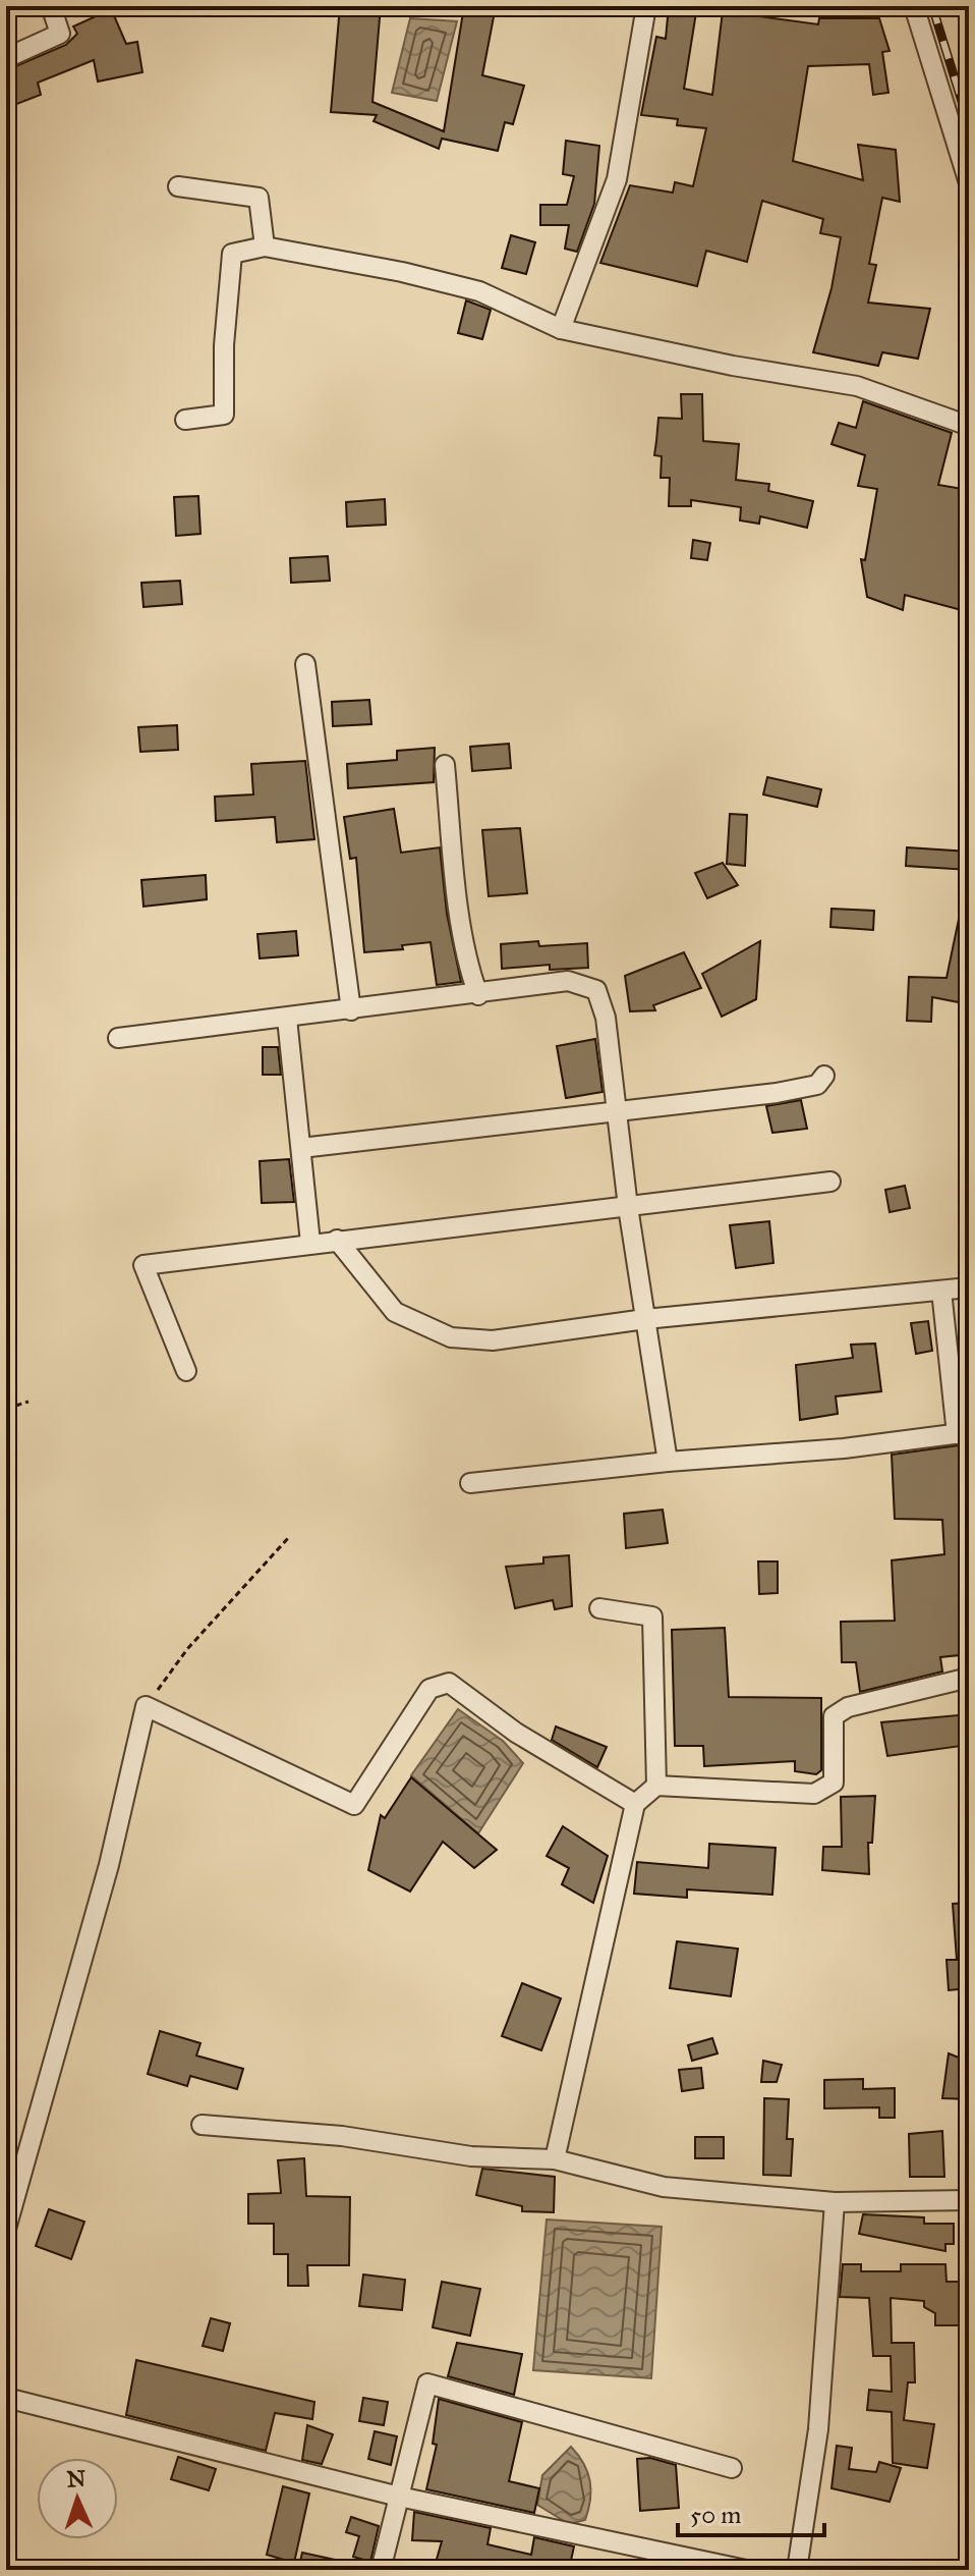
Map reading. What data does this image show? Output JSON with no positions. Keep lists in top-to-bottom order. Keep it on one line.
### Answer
{"scale_bar":"50 m","north":"top"}
